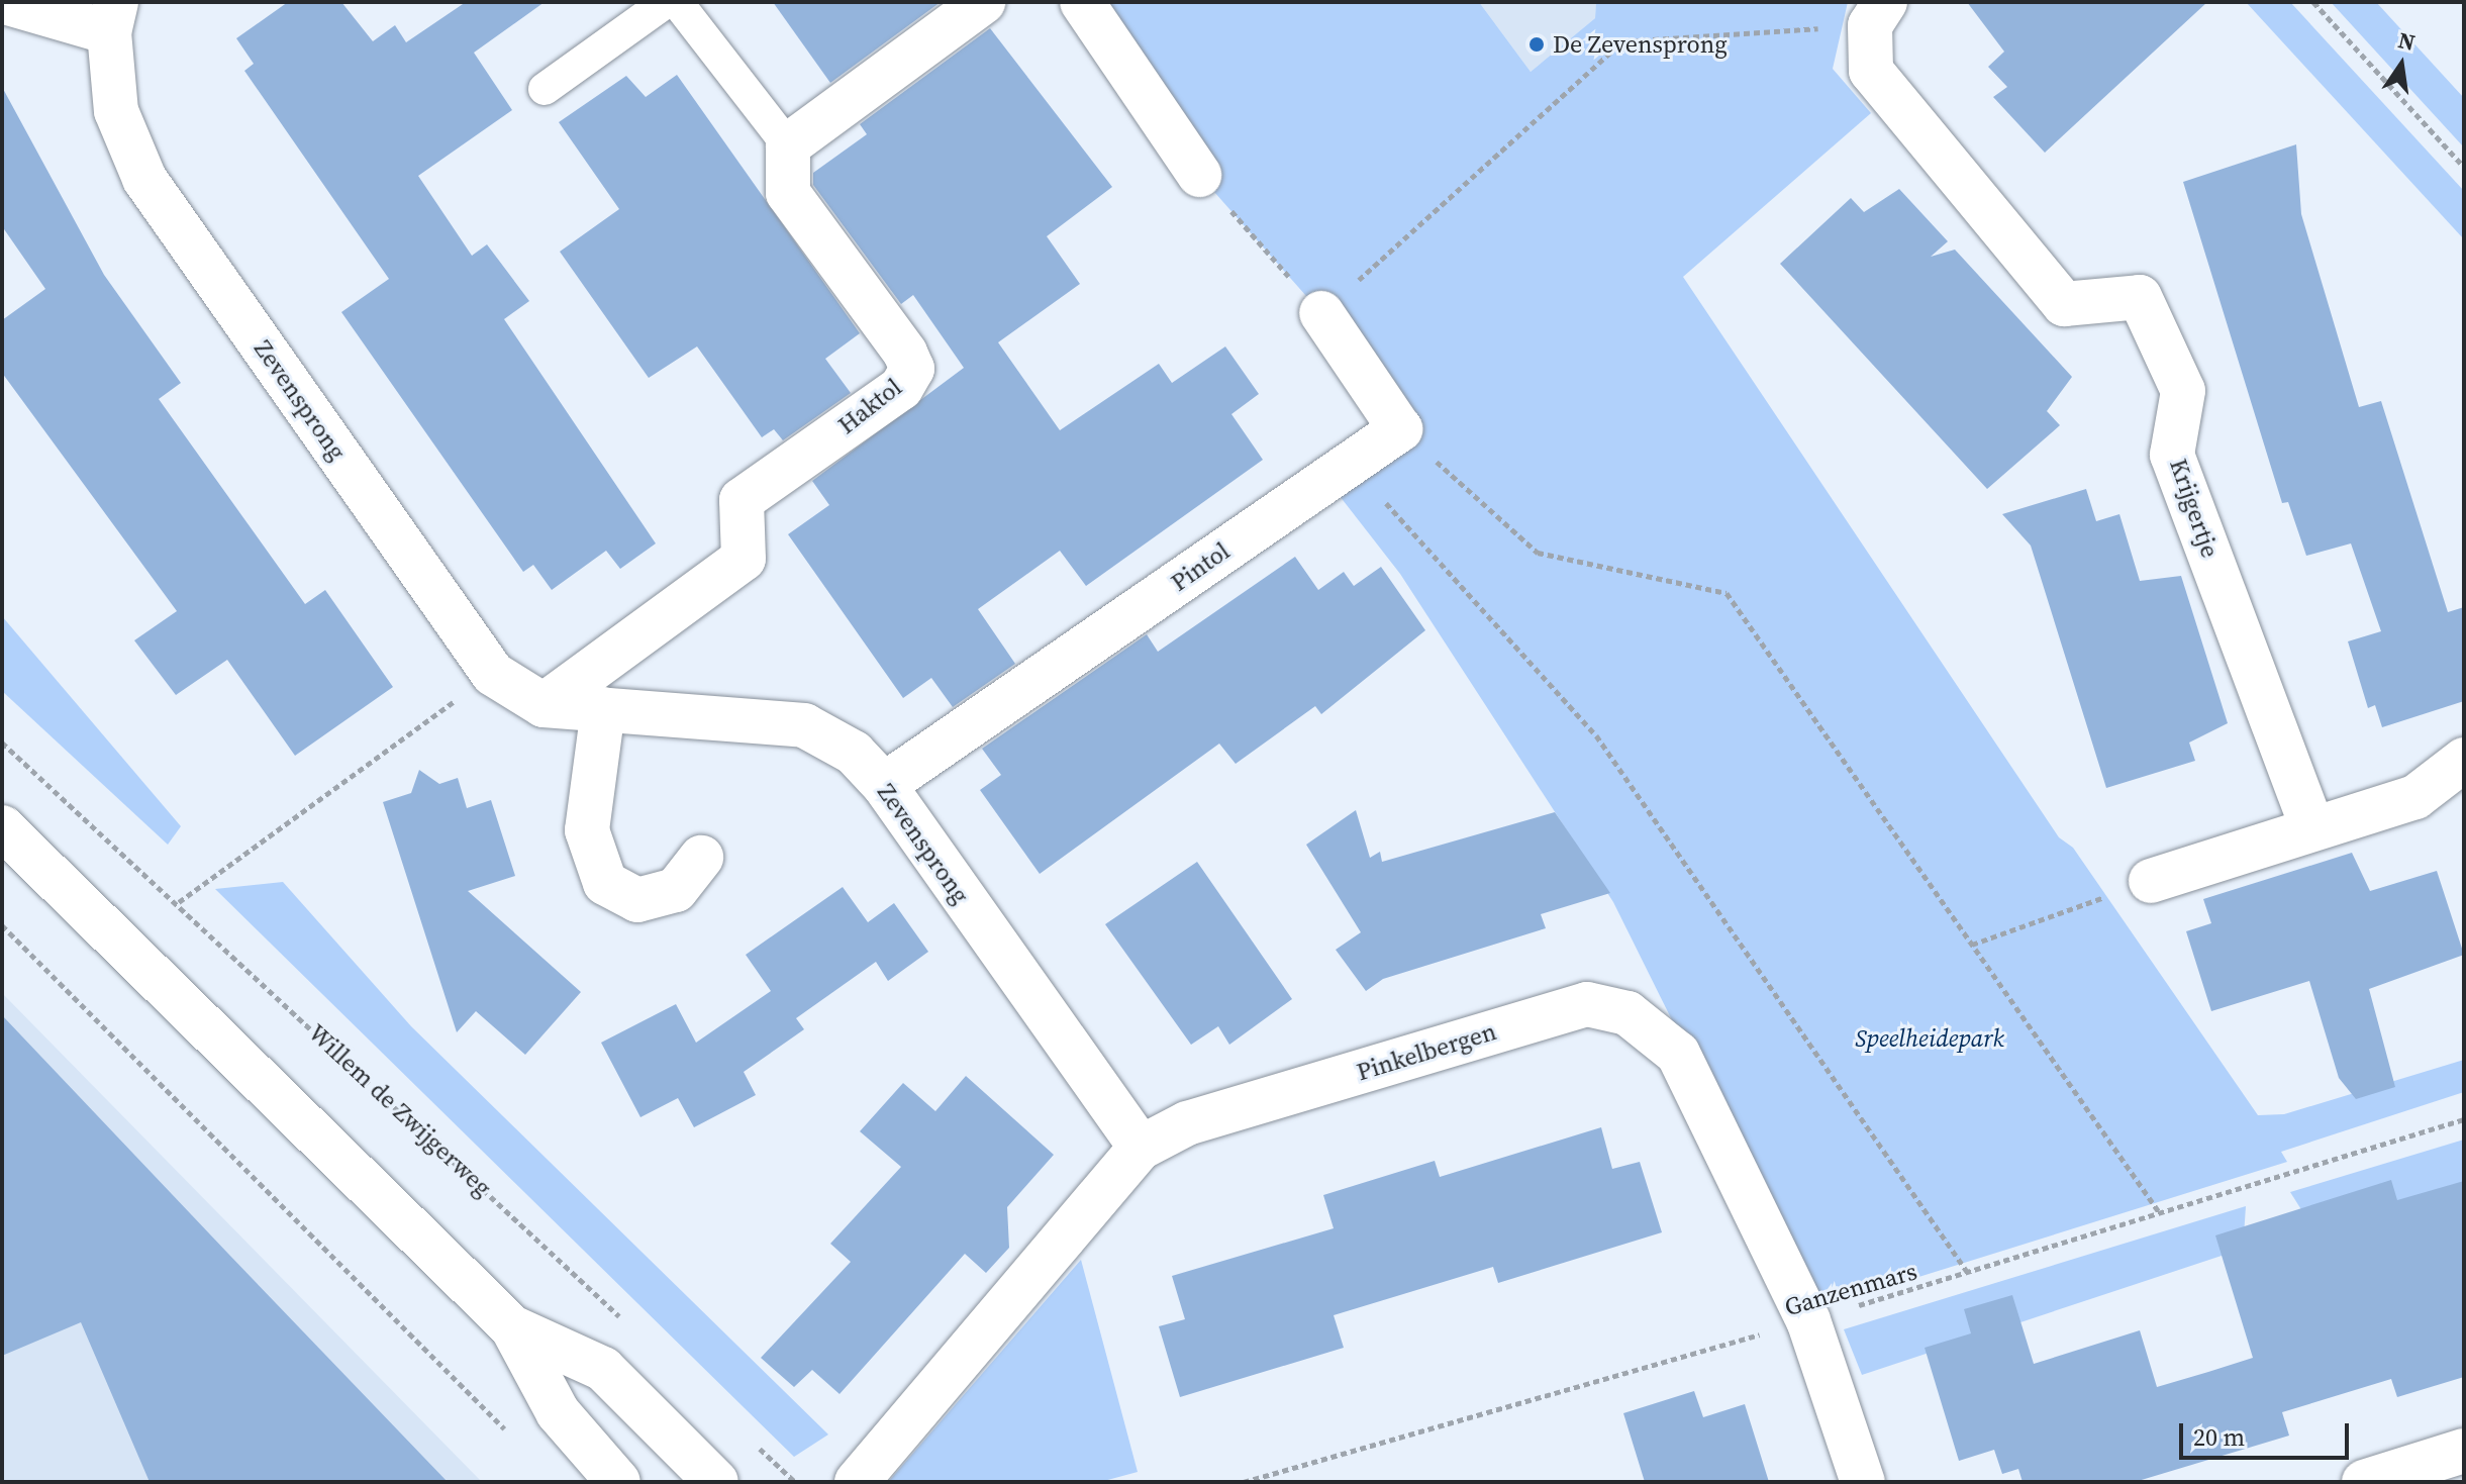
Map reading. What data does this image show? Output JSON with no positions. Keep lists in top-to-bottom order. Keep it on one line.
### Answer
{"streets":{"street":["Zevensprong","Haktol","Krijgertje","Pintol","Pinkelbergen"],"path":["Willem de Zwijgerweg","Ganzenmars"]},"crossings":[["Zevensprong","Haktol"],["Zevensprong","Pintol"],["Zevensprong","Pinkelbergen"],["Pinkelbergen","Ganzenmars"]],"parks":["Speelheidepark"],"places":["De Zevensprong"],"scale_bar":"20 m","north":"top"}
